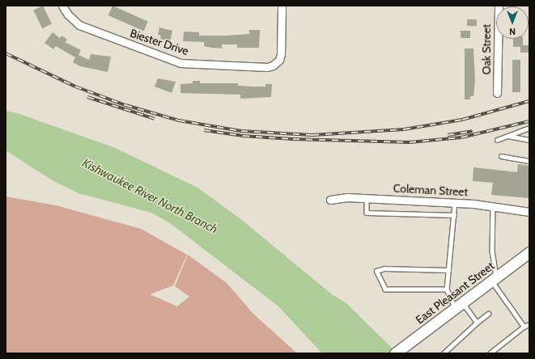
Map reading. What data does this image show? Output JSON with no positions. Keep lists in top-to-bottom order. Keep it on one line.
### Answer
{"streets":{"main road":["East Pleasant Street"],"street":["Biester Drive","Oak Street","Coleman Street"]},"water":["Kishwaukee River North Branch"],"north":"bottom"}
